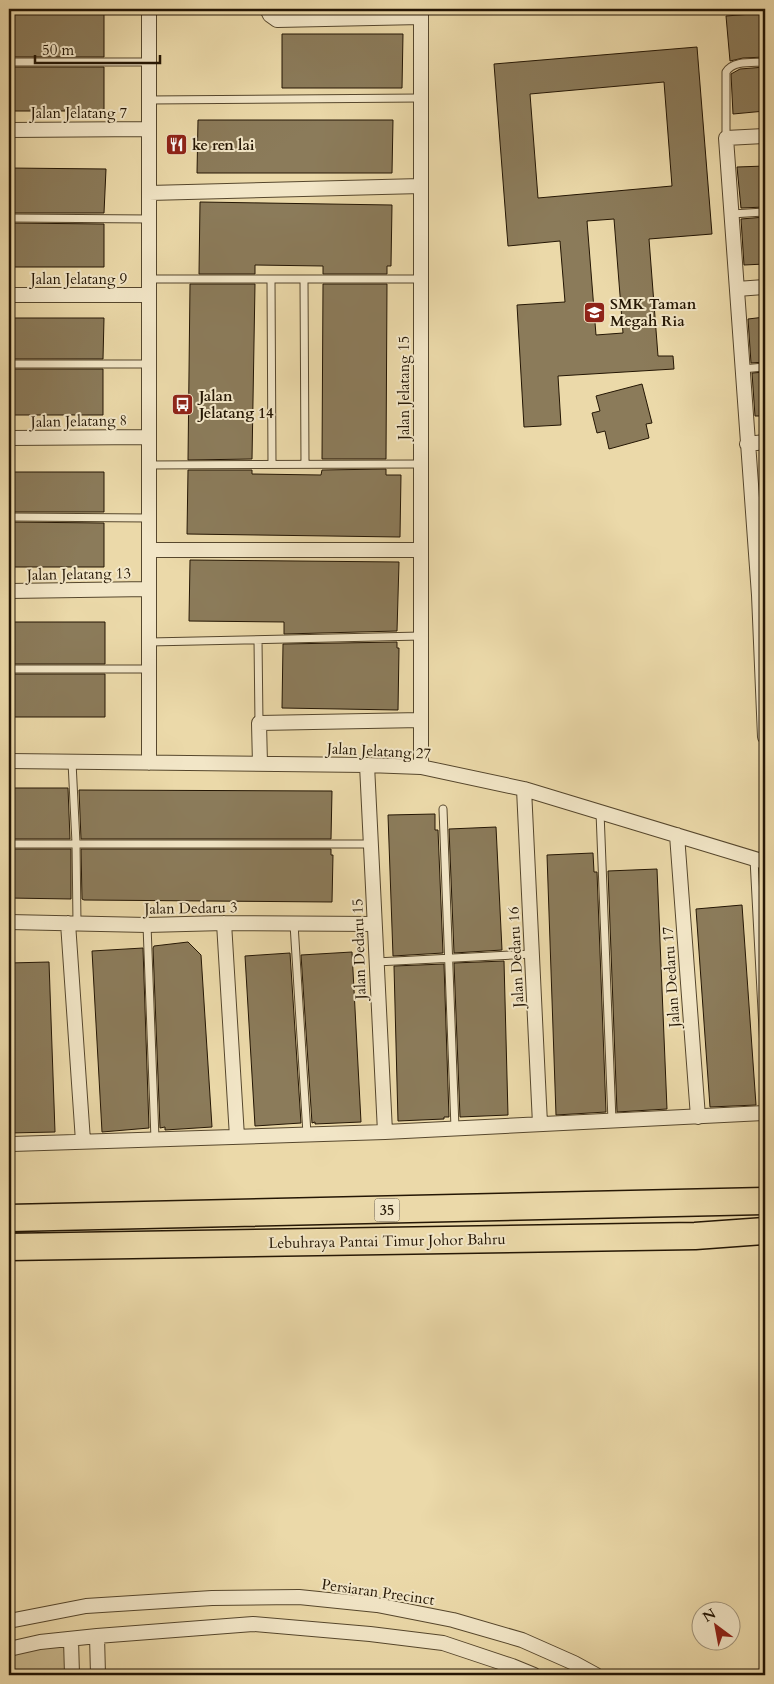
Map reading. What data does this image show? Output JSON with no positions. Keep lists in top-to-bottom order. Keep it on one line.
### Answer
{"streets":{"highway":["35","Lebuhraya Pantai Timur Johor Bahru"],"street":["Jalan Jelatang 7","Jalan Jelatang 9","Jalan Jelatang 15","Jalan Jelatang 8","Jalan Jelatang 13","Jalan Jelatang 27","Jalan Dedaru 3","Jalan Dedaru 15","Jalan Dedaru 16","Jalan Dedaru 17","Persiaran Precinct"]},"crossings":[["Jalan Jelatang 15","Jalan Jelatang 27"],["Jalan Jelatang 27","Jalan Dedaru 15"],["Jalan Jelatang 27","Jalan Dedaru 16"],["Jalan Jelatang 27","Jalan Dedaru 17"],["Jalan Dedaru 3","Jalan Dedaru 15"]],"places":{"restaurant":["ke ren lai"],"school or university":["SMK Taman Megah Ria"],"bus stop":["Jalan Jelatang 14"]},"scale_bar":"50 m","north":"top left"}
